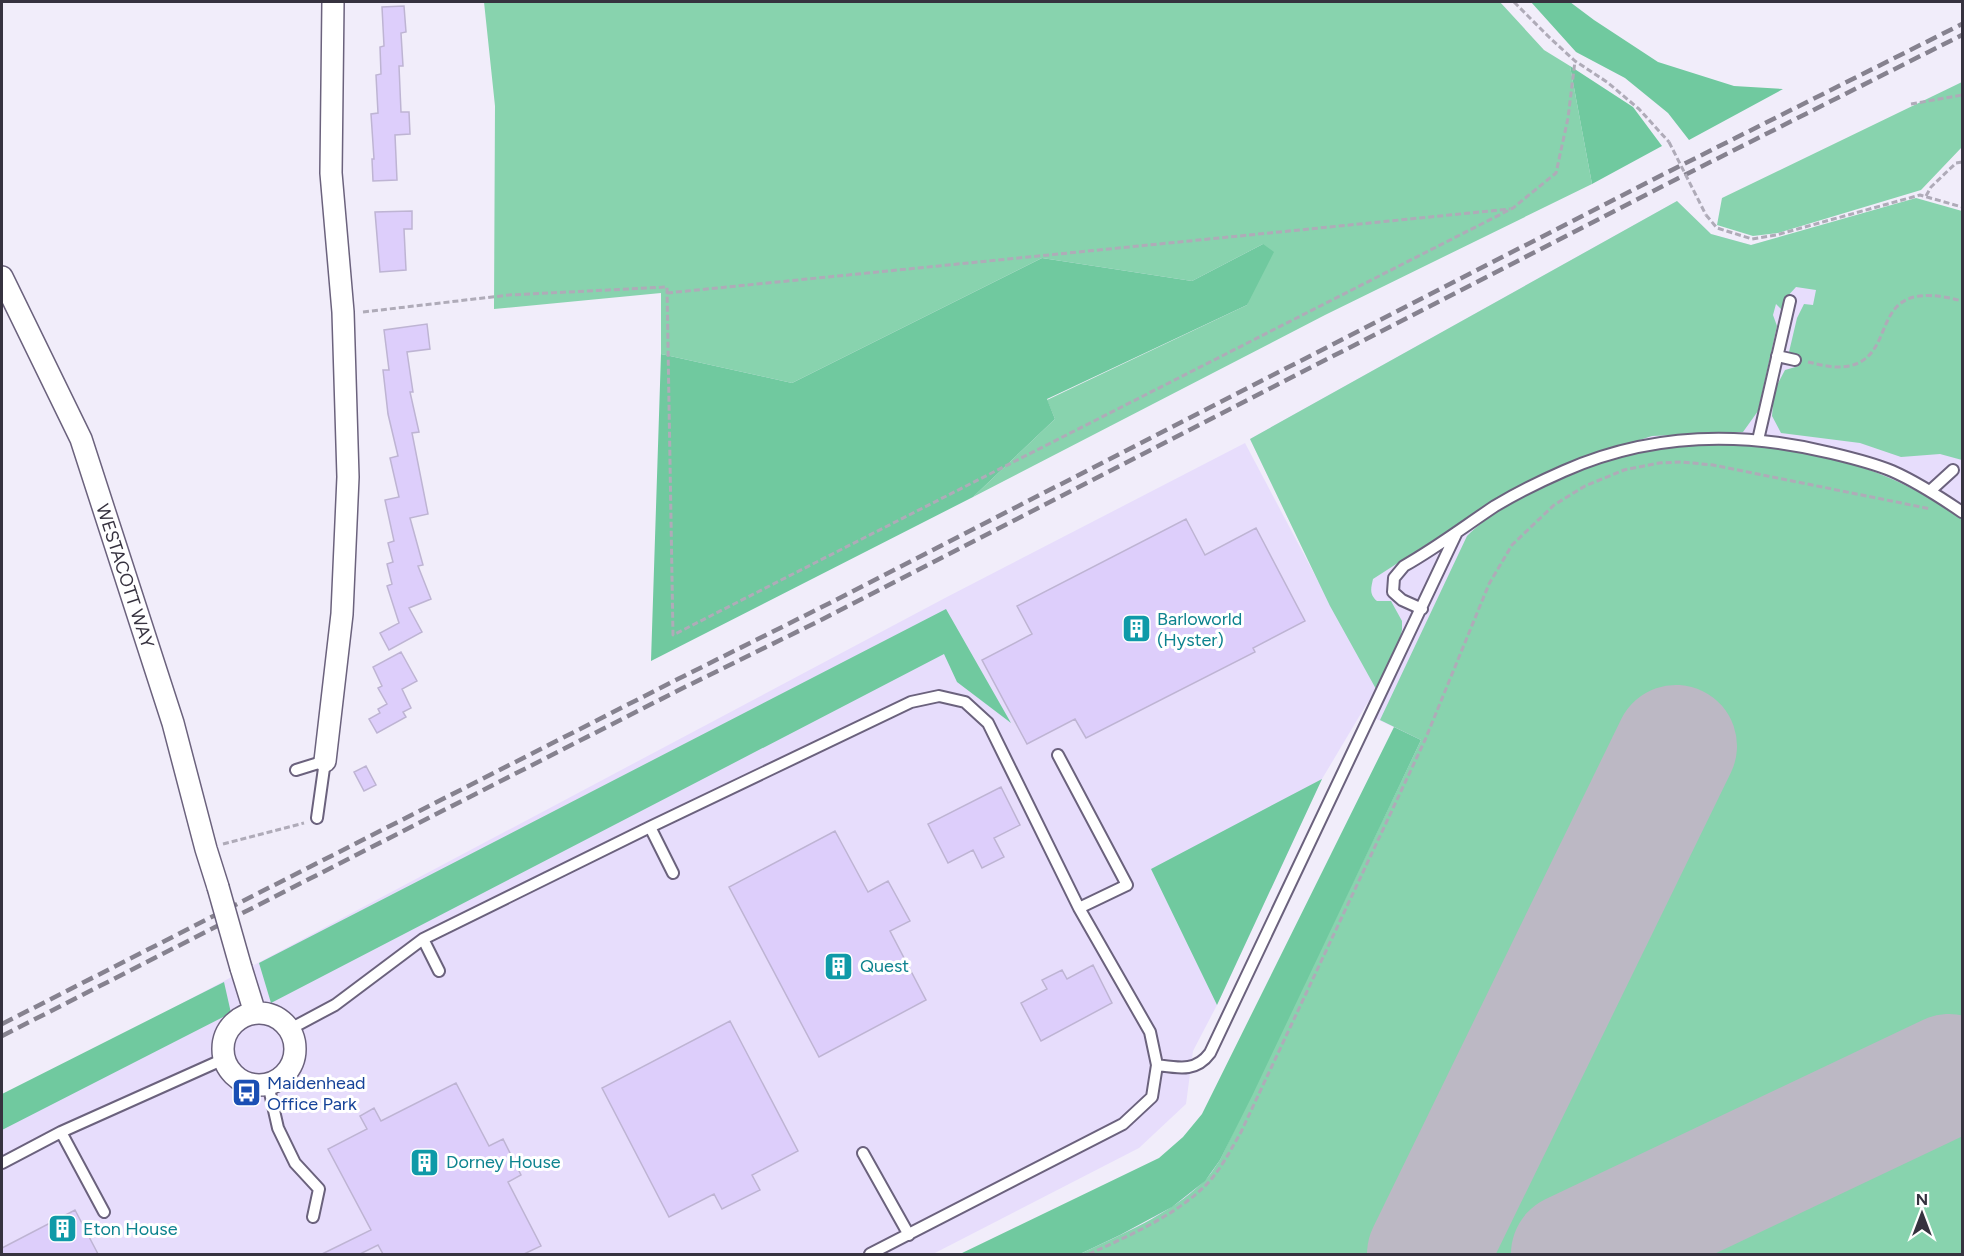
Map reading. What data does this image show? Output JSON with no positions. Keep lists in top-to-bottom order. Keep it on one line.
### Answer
{"streets":{"street":["WESTACOTT WAY"]},"places":{"building":["Barloworld (Hyster)","Quest","Dorney House","Eton House"],"bus stop":["Maidenhead Office Park"]},"north":"top"}
